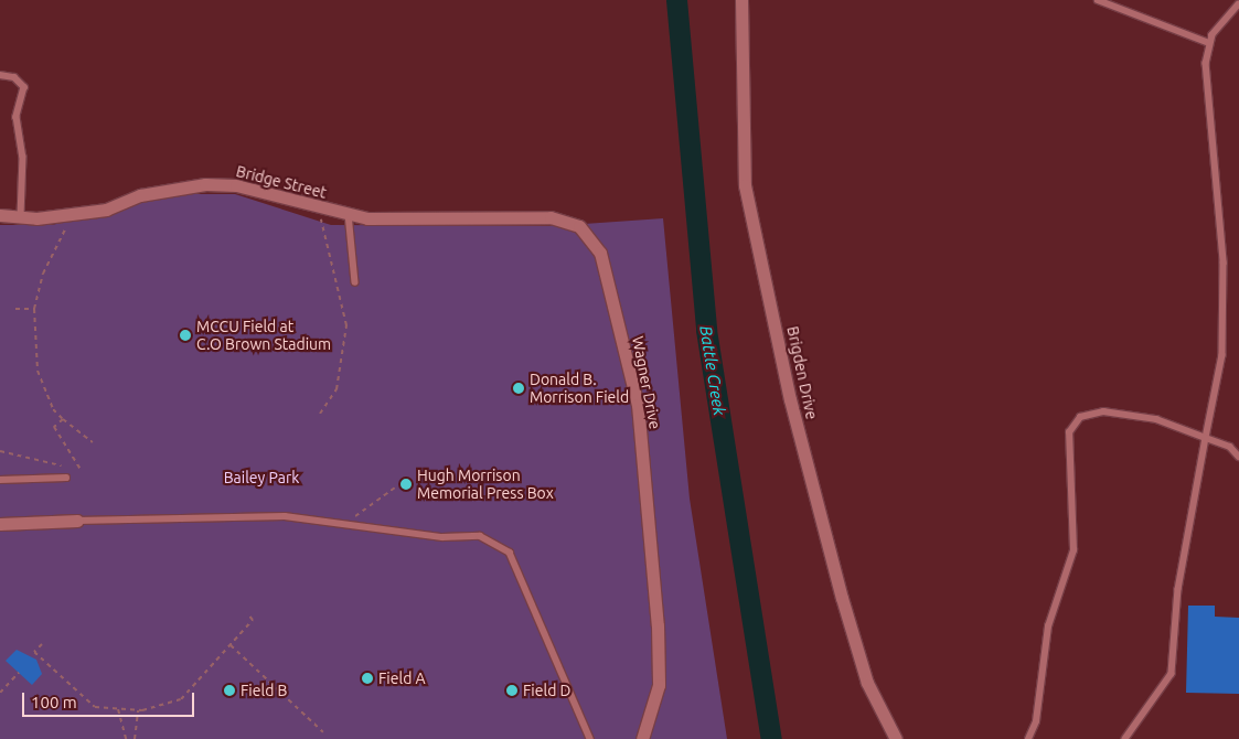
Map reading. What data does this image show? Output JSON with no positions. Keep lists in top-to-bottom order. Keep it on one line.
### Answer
{"streets":{"street":["Bridge Street","Brigden Drive","Wagner Drive"]},"crossings":[["Bridge Street","Wagner Drive"]],"water":["Battle Creek"],"parks":["Bailey Park"],"places":["MCCU Field at C.O Brown Stadium","Donald B. Morrison Field","Hugh Morrison Memorial Press Box","Field A","Field B","Field D"],"scale_bar":"100 m"}
